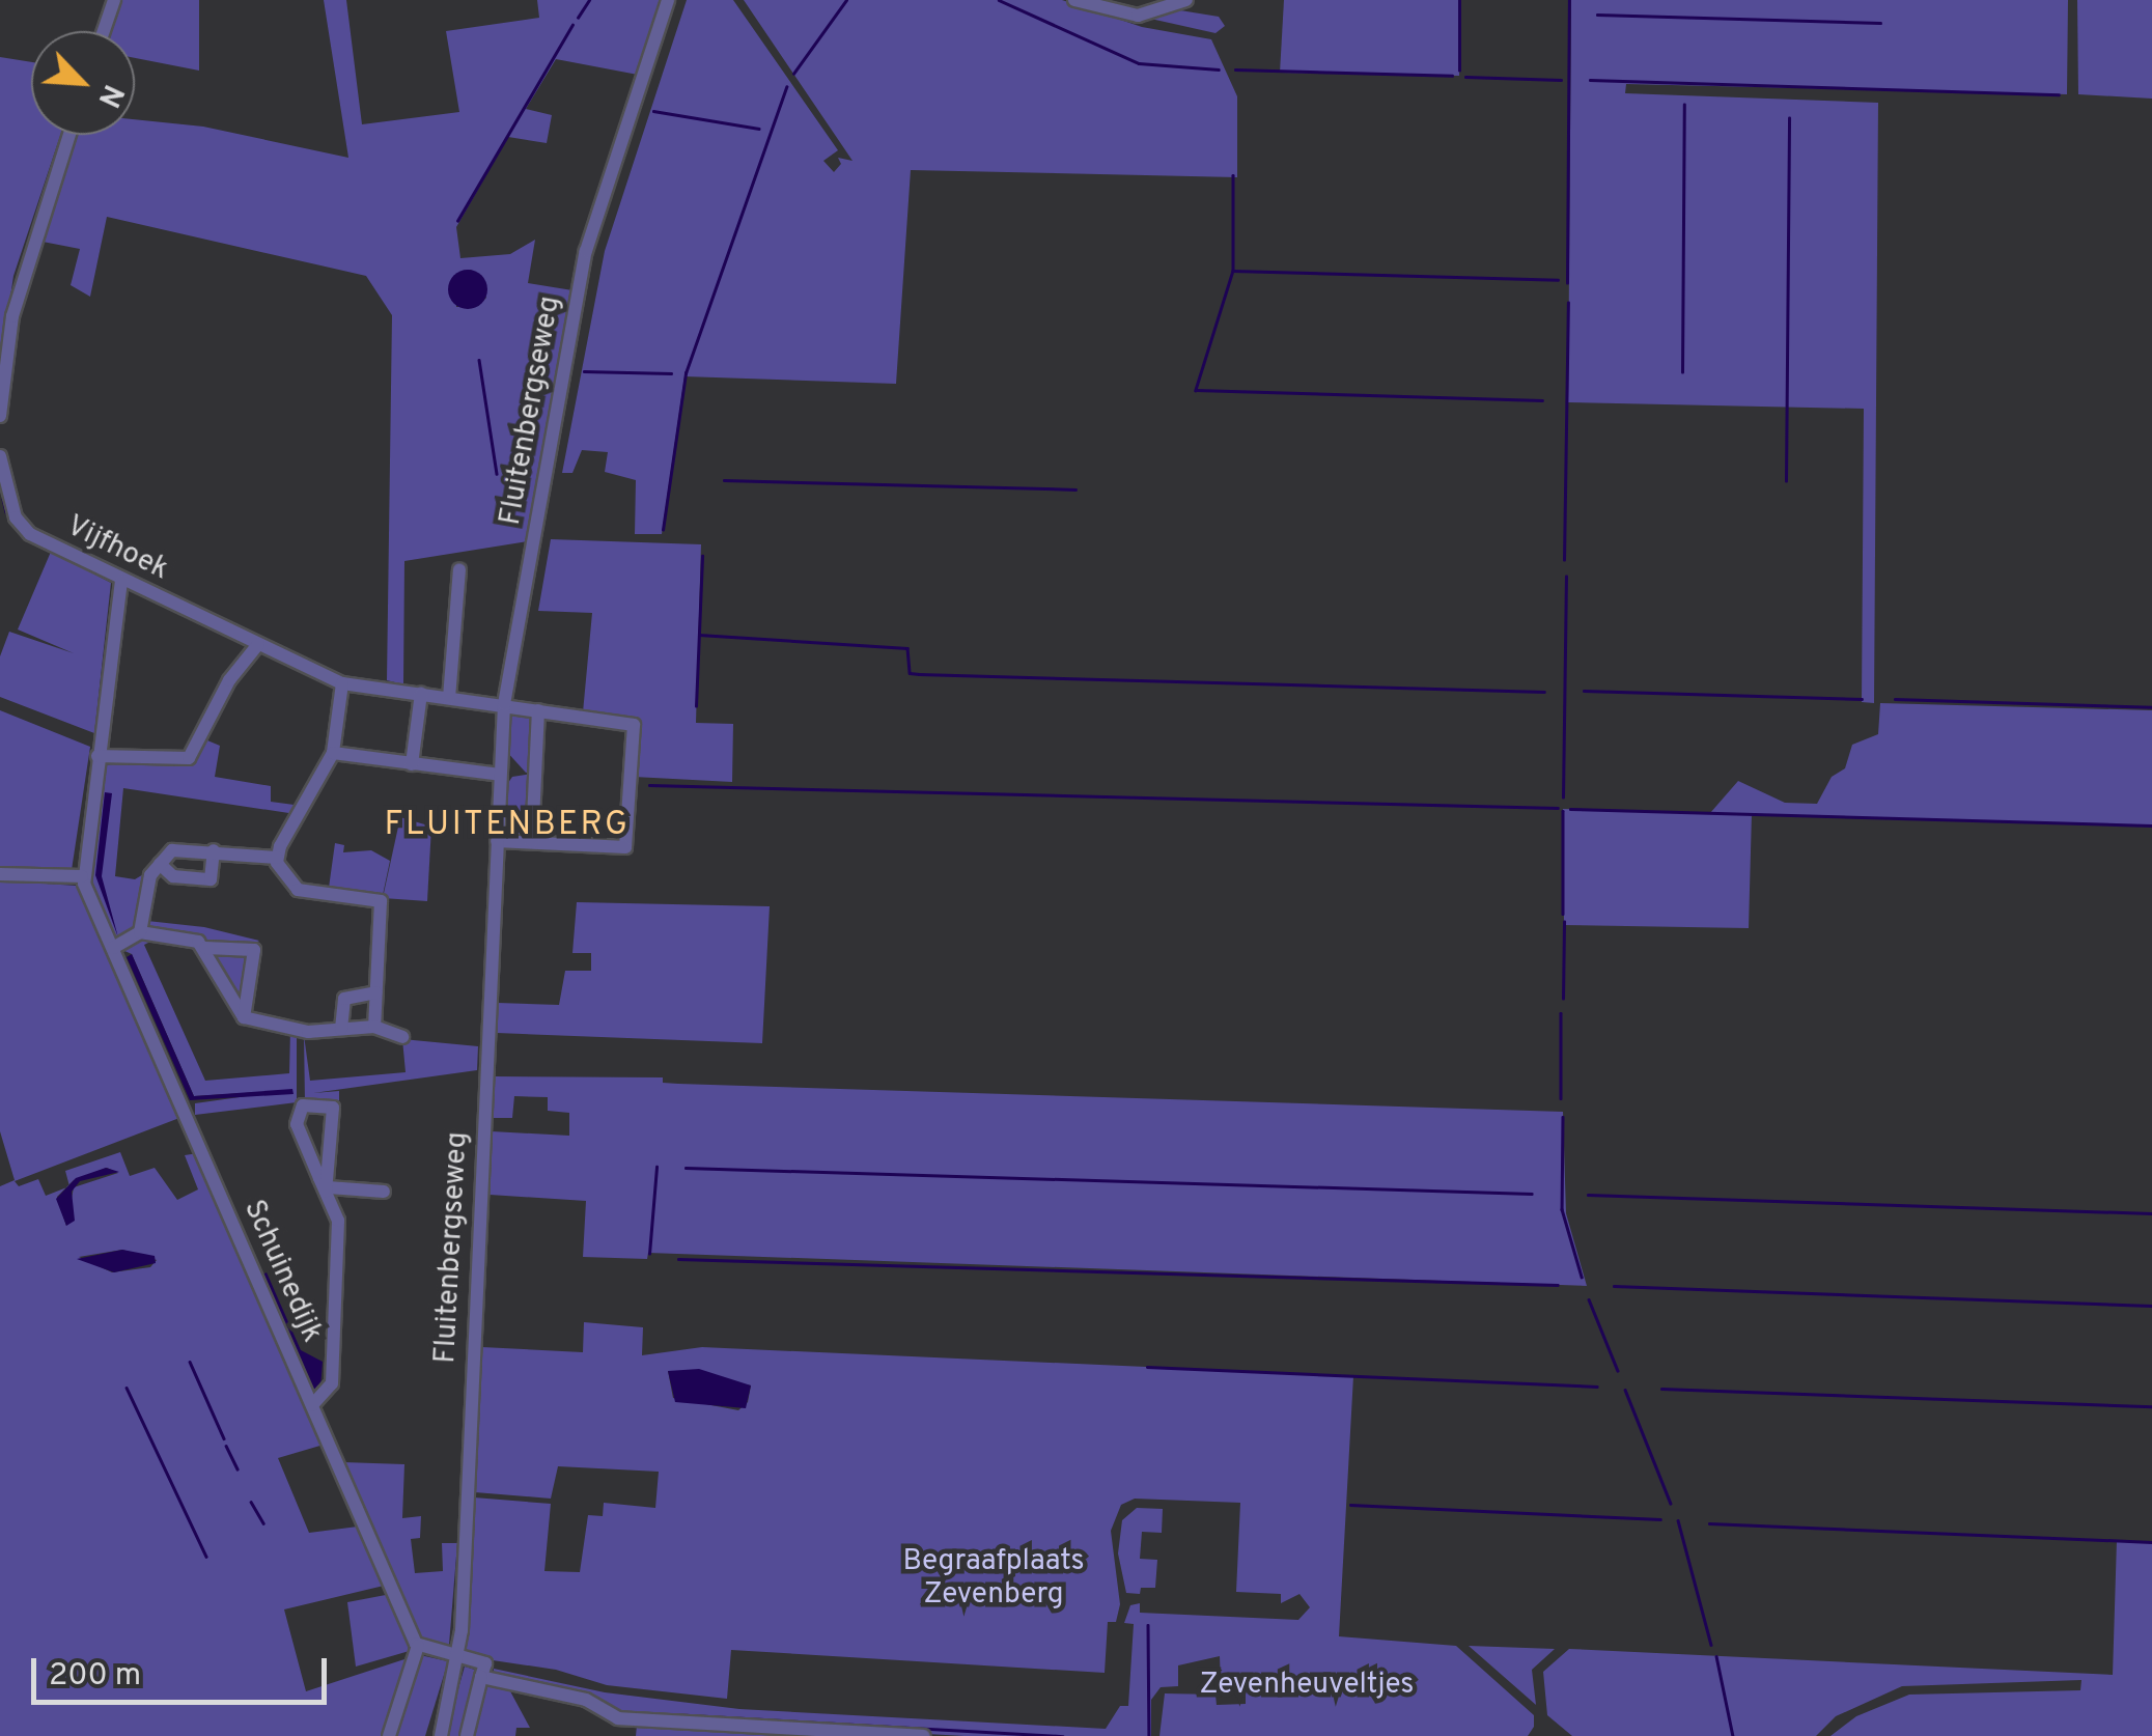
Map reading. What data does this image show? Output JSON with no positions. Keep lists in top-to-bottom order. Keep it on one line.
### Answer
{"streets":{"street":["Fluitenbergseweg","Vijfhoek","Schuinedijk"]},"crossings":[["Fluitenbergseweg","Vijfhoek"],["Vijfhoek","Schuinedijk"]],"districts":["FLUITENBERG"],"parks":["Begraafplaats Zevenberg","Zevenheuveltjes"],"scale_bar":"200 m","north":"bottom right"}
